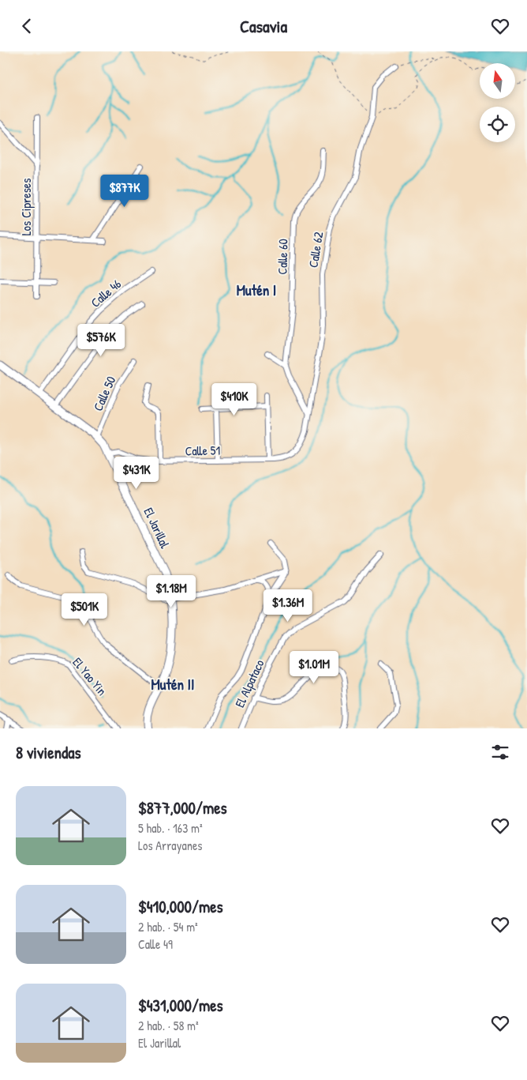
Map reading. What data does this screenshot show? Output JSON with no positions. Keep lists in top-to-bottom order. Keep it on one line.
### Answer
{"streets":{"street":["Los Cipreses","Calle 62","Calle 60","Calle 46","Calle 50","Calle 51","El Jarillal","El Yao Yin","El Alpataco"]},"crossings":[["Calle 62","Calle 60"],["Calle 62","Calle 51"],["Calle 46","El Jarillal"],["Calle 50","El Jarillal"],["Calle 51","El Jarillal"]],"districts":["Mutén I","Mutén II"],"north":"top","page":{"header":"Casavia","price":["$877K","$576K","$410K","$431K","$1.18M","$1.36M","$501K","$1.01M"],"heading":"8 viviendas","list":[{"name":"$877,000/mes","note":"5 hab. · 163 m² · Los Arrayanes"},{"name":"$410,000/mes","note":"2 hab. · 54 m² · Calle 49"},{"name":"$431,000/mes","note":"2 hab. · 58 m² · El Jarillal"}]}}
